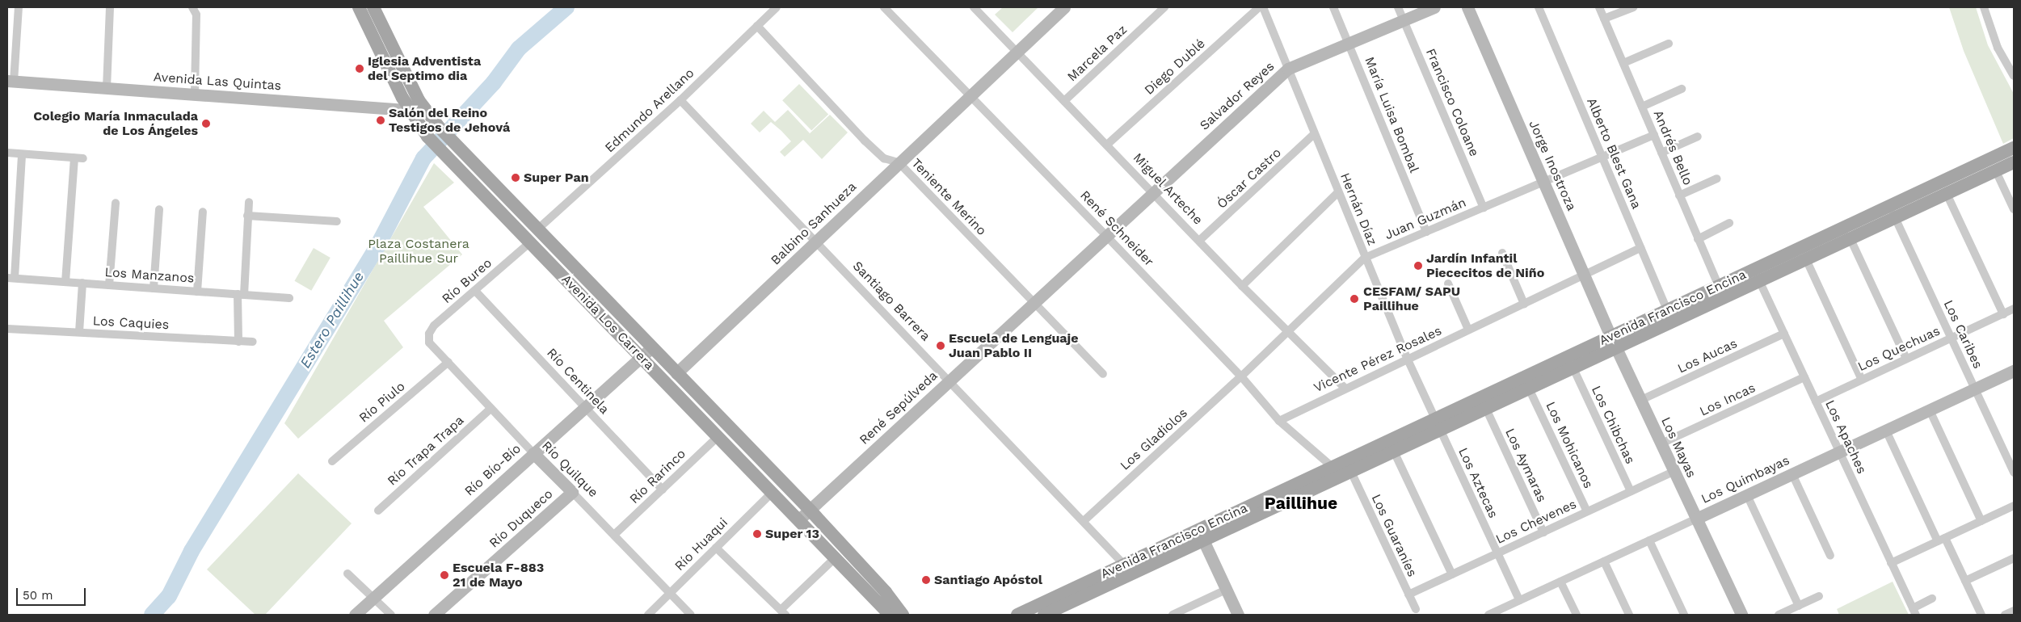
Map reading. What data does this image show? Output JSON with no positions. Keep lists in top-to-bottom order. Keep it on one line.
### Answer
{"streets":{"main road":["Avenida Francisco Encina","Avenida Los Carrera"],"street":["Marcela Paz","Diego Dublé","Avenida Las Quintas","Salvador Reyes","Francisco Coloane","Edmundo Arellano","María Luisa Bombal","Andrés Bello","Alberto Blest Gana","Jorge Inostroza","Óscar Castro","Miguel Arteche","Teniente Merino","Hernán Díaz","Juan Guzmán","Balbino Sanhueza","René Schneider","Los Manzanos","Río Bureo","Santiago Barrera","Los Caquies","Los Caribes","Los Quechuas","Los Aucas","Vicente Pérez Rosales","Río Centinela","Los Incas","Río Piulo","René Sepúlveda","Los Chibchas","Los Apaches","Los Gladiolos","Los Mohicanos","Los Mayas","Río Trapa Trapa","Los Aymaras","Río Quilque","Río Bío-Bío","Río Rarinco","Los Quimbayas","Los Aztecas","Río Duqueco","Los Chevenes","Los Guaraníes","Río Huaqui"]},"crossings":[["Marcela Paz","Miguel Arteche"],["Diego Dublé","Miguel Arteche"],["Avenida Las Quintas","Avenida Los Carrera"],["Salvador Reyes","Francisco Coloane"],["Salvador Reyes","María Luisa Bombal"],["Salvador Reyes","Miguel Arteche"],["Salvador Reyes","Hernán Díaz"],["Salvador Reyes","René Schneider"],["Salvador Reyes","René Sepúlveda"],["Francisco Coloane","Juan Guzmán"],["Edmundo Arellano","Teniente Merino"],["Edmundo Arellano","Santiago Barrera"],["Edmundo Arellano","Avenida Los Carrera"],["María Luisa Bombal","Juan Guzmán"],["Andrés Bello","Juan Guzmán"],["Andrés Bello","Avenida Francisco Encina"],["Alberto Blest Gana","Juan Guzmán"],["Alberto Blest Gana","Avenida Francisco Encina"],["Alberto Blest Gana","Vicente Pérez Rosales"],["Jorge Inostroza","Juan Guzmán"],["Jorge Inostroza","Avenida Francisco Encina"],["Jorge Inostroza","Vicente Pérez Rosales"],["Jorge Inostroza","Los Mayas"],["Óscar Castro","Miguel Arteche"],["Óscar Castro","Hernán Díaz"],["Miguel Arteche","Juan Guzmán"],["Miguel Arteche","Balbino Sanhueza"],["Miguel Arteche","Vicente Pérez Rosales"],["Teniente Merino","Balbino Sanhueza"],["Teniente Merino","René Sepúlveda"],["Hernán Díaz","Juan Guzmán"],["Hernán Díaz","Avenida Francisco Encina"],["Hernán Díaz","Vicente Pérez Rosales"],["Hernán Díaz","Los Aztecas"],["Juan Guzmán","René Schneider"],["Juan Guzmán","Los Gladiolos"],["Balbino Sanhueza","René Schneider"],["Balbino Sanhueza","Santiago Barrera"],["Balbino Sanhueza","Avenida Los Carrera"],["René Schneider","Avenida Francisco Encina"],["René Schneider","Vicente Pérez Rosales"],["René Schneider","René Sepúlveda"],["René Schneider","Los Gladiolos"],["Río Bureo","Avenida Los Carrera"],["Río Bureo","Río Centinela"],["Río Bureo","Río Quilque"],["Santiago Barrera","Avenida Francisco Encina"],["Santiago Barrera","René Sepúlveda"],["Santiago Barrera","Los Gladiolos"],["Avenida Francisco Encina","Los Caribes"],["Avenida Francisco Encina","Los Chibchas"],["Avenida Francisco Encina","Los Apaches"],["Avenida Francisco Encina","Los Mohicanos"],["Avenida Francisco Encina","Los Mayas"],["Avenida Francisco Encina","Los Aymaras"],["Avenida Francisco Encina","Los Aztecas"],["Avenida Francisco Encina","Los Guaraníes"],["Avenida Los Carrera","René Sepúlveda"],["Avenida Los Carrera","Río Bío-Bío"],["Avenida Los Carrera","Río Rarinco"],["Avenida Los Carrera","Río Huaqui"],["Los Caribes","Los Quechuas"],["Los Caribes","Los Quimbayas"],["Los Quechuas","Los Apaches"],["Los Aucas","Los Apaches"],["Los Aucas","Los Mayas"],["Río Centinela","Río Bío-Bío"],["Río Centinela","Río Rarinco"],["Los Incas","Los Apaches"],["Los Incas","Los Mayas"],["Río Piulo","Río Quilque"],["Los Chibchas","Los Chevenes"],["Los Apaches","Los Quimbayas"],["Los Mohicanos","Los Chevenes"],["Los Mayas","Los Quimbayas"],["Los Mayas","Los Chevenes"],["Río Trapa Trapa","Río Quilque"],["Los Aymaras","Los Chevenes"],["Río Quilque","Río Bío-Bío"],["Río Quilque","Río Rarinco"],["Río Quilque","Río Duqueco"],["Río Quilque","Río Huaqui"],["Los Quimbayas","Los Aztecas"],["Los Aztecas","Los Chevenes"],["Los Chevenes","Los Guaraníes"]],"districts":["Paillihue"],"water":["Estero Paillihue"],"parks":["Plaza Costanera Paillihue Sur"],"places":["Iglesia Adventista del Septimo dia","Salón del Reino Testigos de Jehová","Colegio María Inmaculada de Los Ángeles","Super Pan","Jardín Infantil Piececitos de Niño","CESFAM/ SAPU Paillihue","Escuela de Lenguaje Juan Pablo II","Super 13","Escuela F-883 21 de Mayo","Santiago Apóstol"],"scale_bar":"50 m"}
